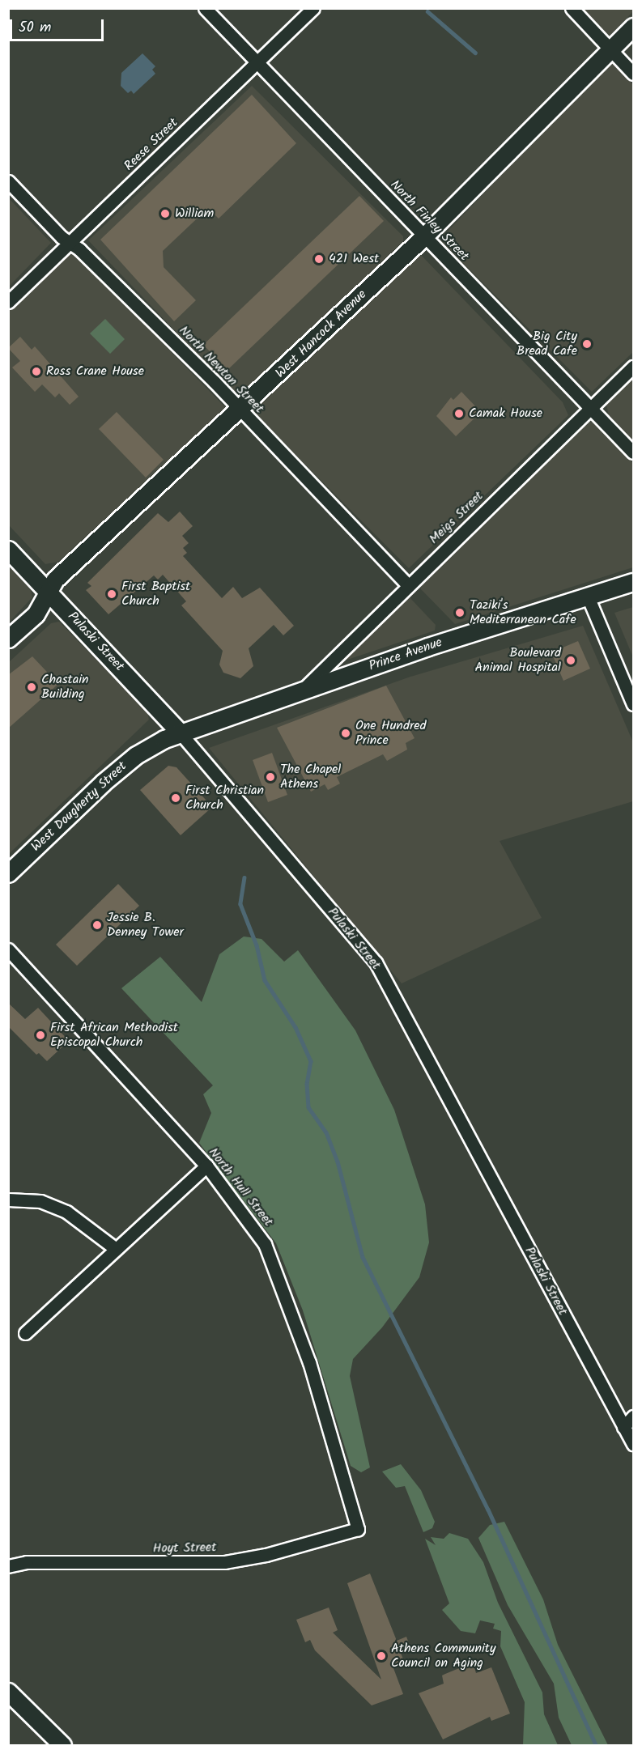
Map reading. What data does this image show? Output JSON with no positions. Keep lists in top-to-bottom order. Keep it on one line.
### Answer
{"streets":{"street":["Reese Street","North Finley Street","West Hancock Avenue","North Newton Street","Meigs Street","Pulaski Street","Prince Avenue","West Dougherty Street","North Hull Street","Hoyt Street"]},"crossings":[["Reese Street","North Finley Street"],["Reese Street","North Newton Street"],["North Finley Street","West Hancock Avenue"],["North Finley Street","Meigs Street"],["West Hancock Avenue","North Newton Street"],["West Hancock Avenue","Pulaski Street"],["North Newton Street","Meigs Street"],["Meigs Street","Prince Avenue"],["Pulaski Street","Prince Avenue"],["Pulaski Street","West Dougherty Street"],["Prince Avenue","West Dougherty Street"],["North Hull Street","Hoyt Street"]],"places":["William","421 West","Big City Bread Cafe","Ross Crane House","Camak House","First Baptist Church","Taziki's Mediterranean Cafe","Boulevard Animal Hospital","Chastain Building","One Hundred Prince","The Chapel Athens","First Christian Church","Jessie B. Denney Tower","First African Methodist Episcopal Church","Athens Community Council on Aging"],"scale_bar":"50 m"}
